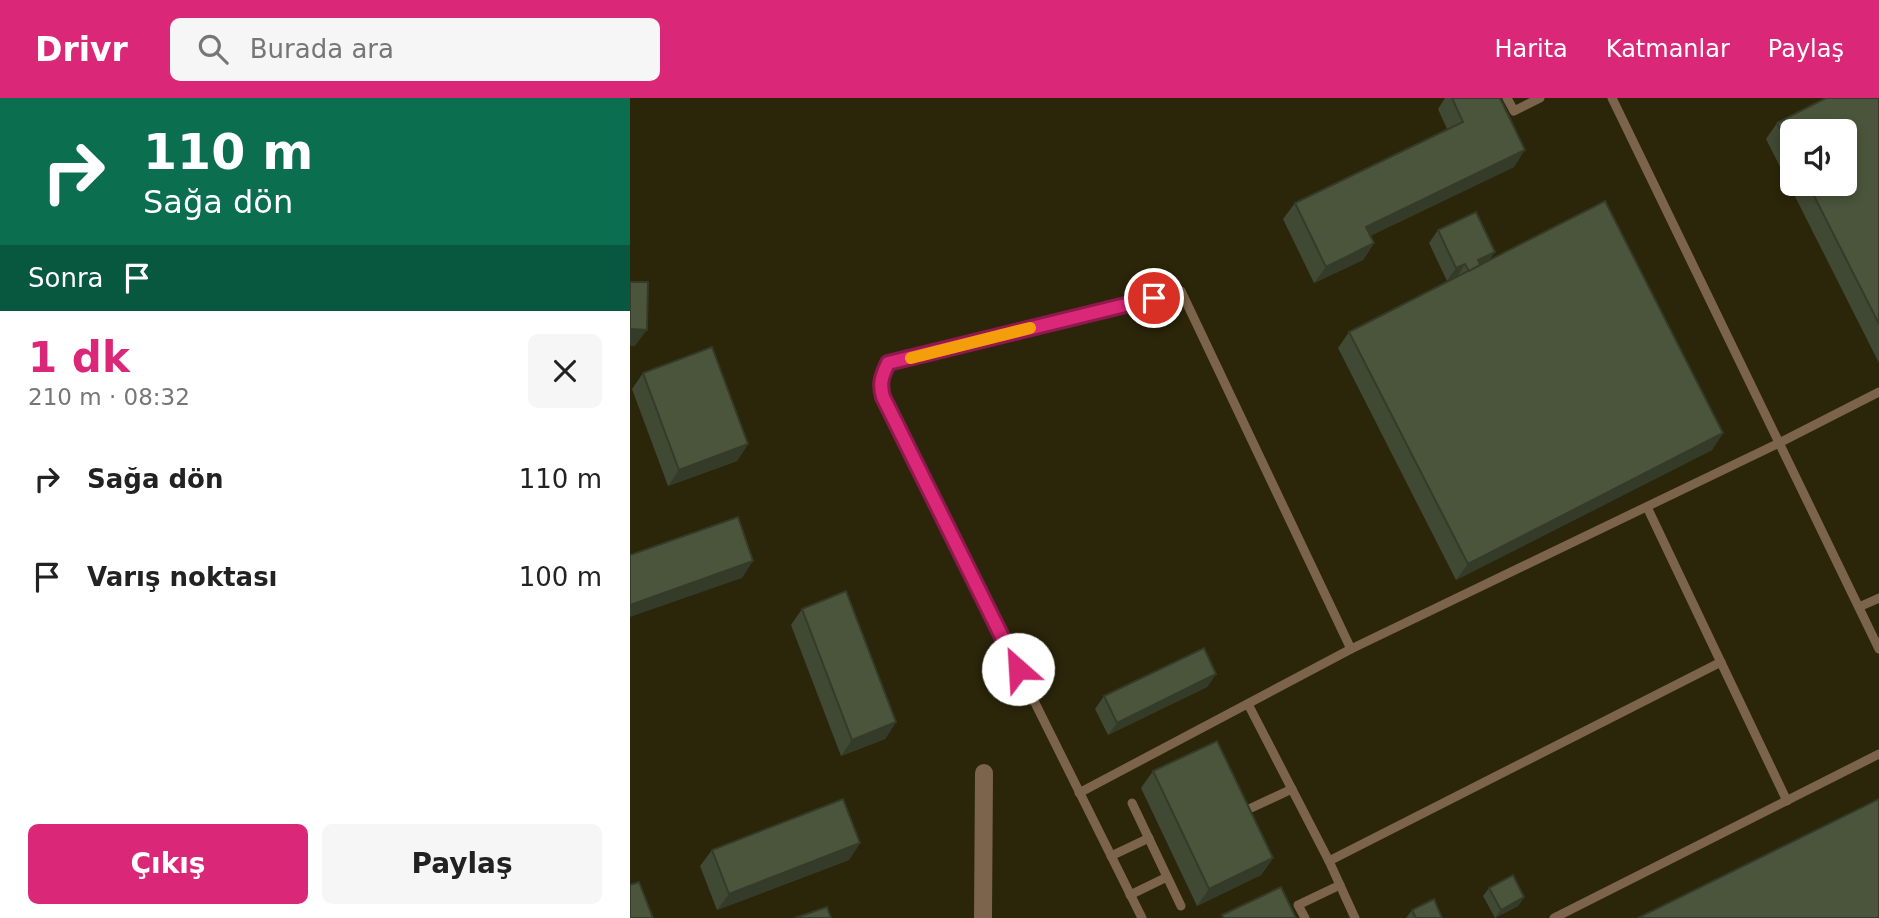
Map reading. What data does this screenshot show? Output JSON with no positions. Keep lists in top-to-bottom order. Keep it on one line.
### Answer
{"page":{"header":"Drivr","search":"Burada ara","nav":["Harita","Katmanlar","Paylaş"],"turn":["110 m","Sağa dön"],"then":"Sonra","heading":["1 dk","210 m · 08:32"],"list":[{"name":"Sağa dön","value":"110 m"},{"name":"Varış noktası","value":"100 m"}],"buttons":["Çıkış","Paylaş"]}}
